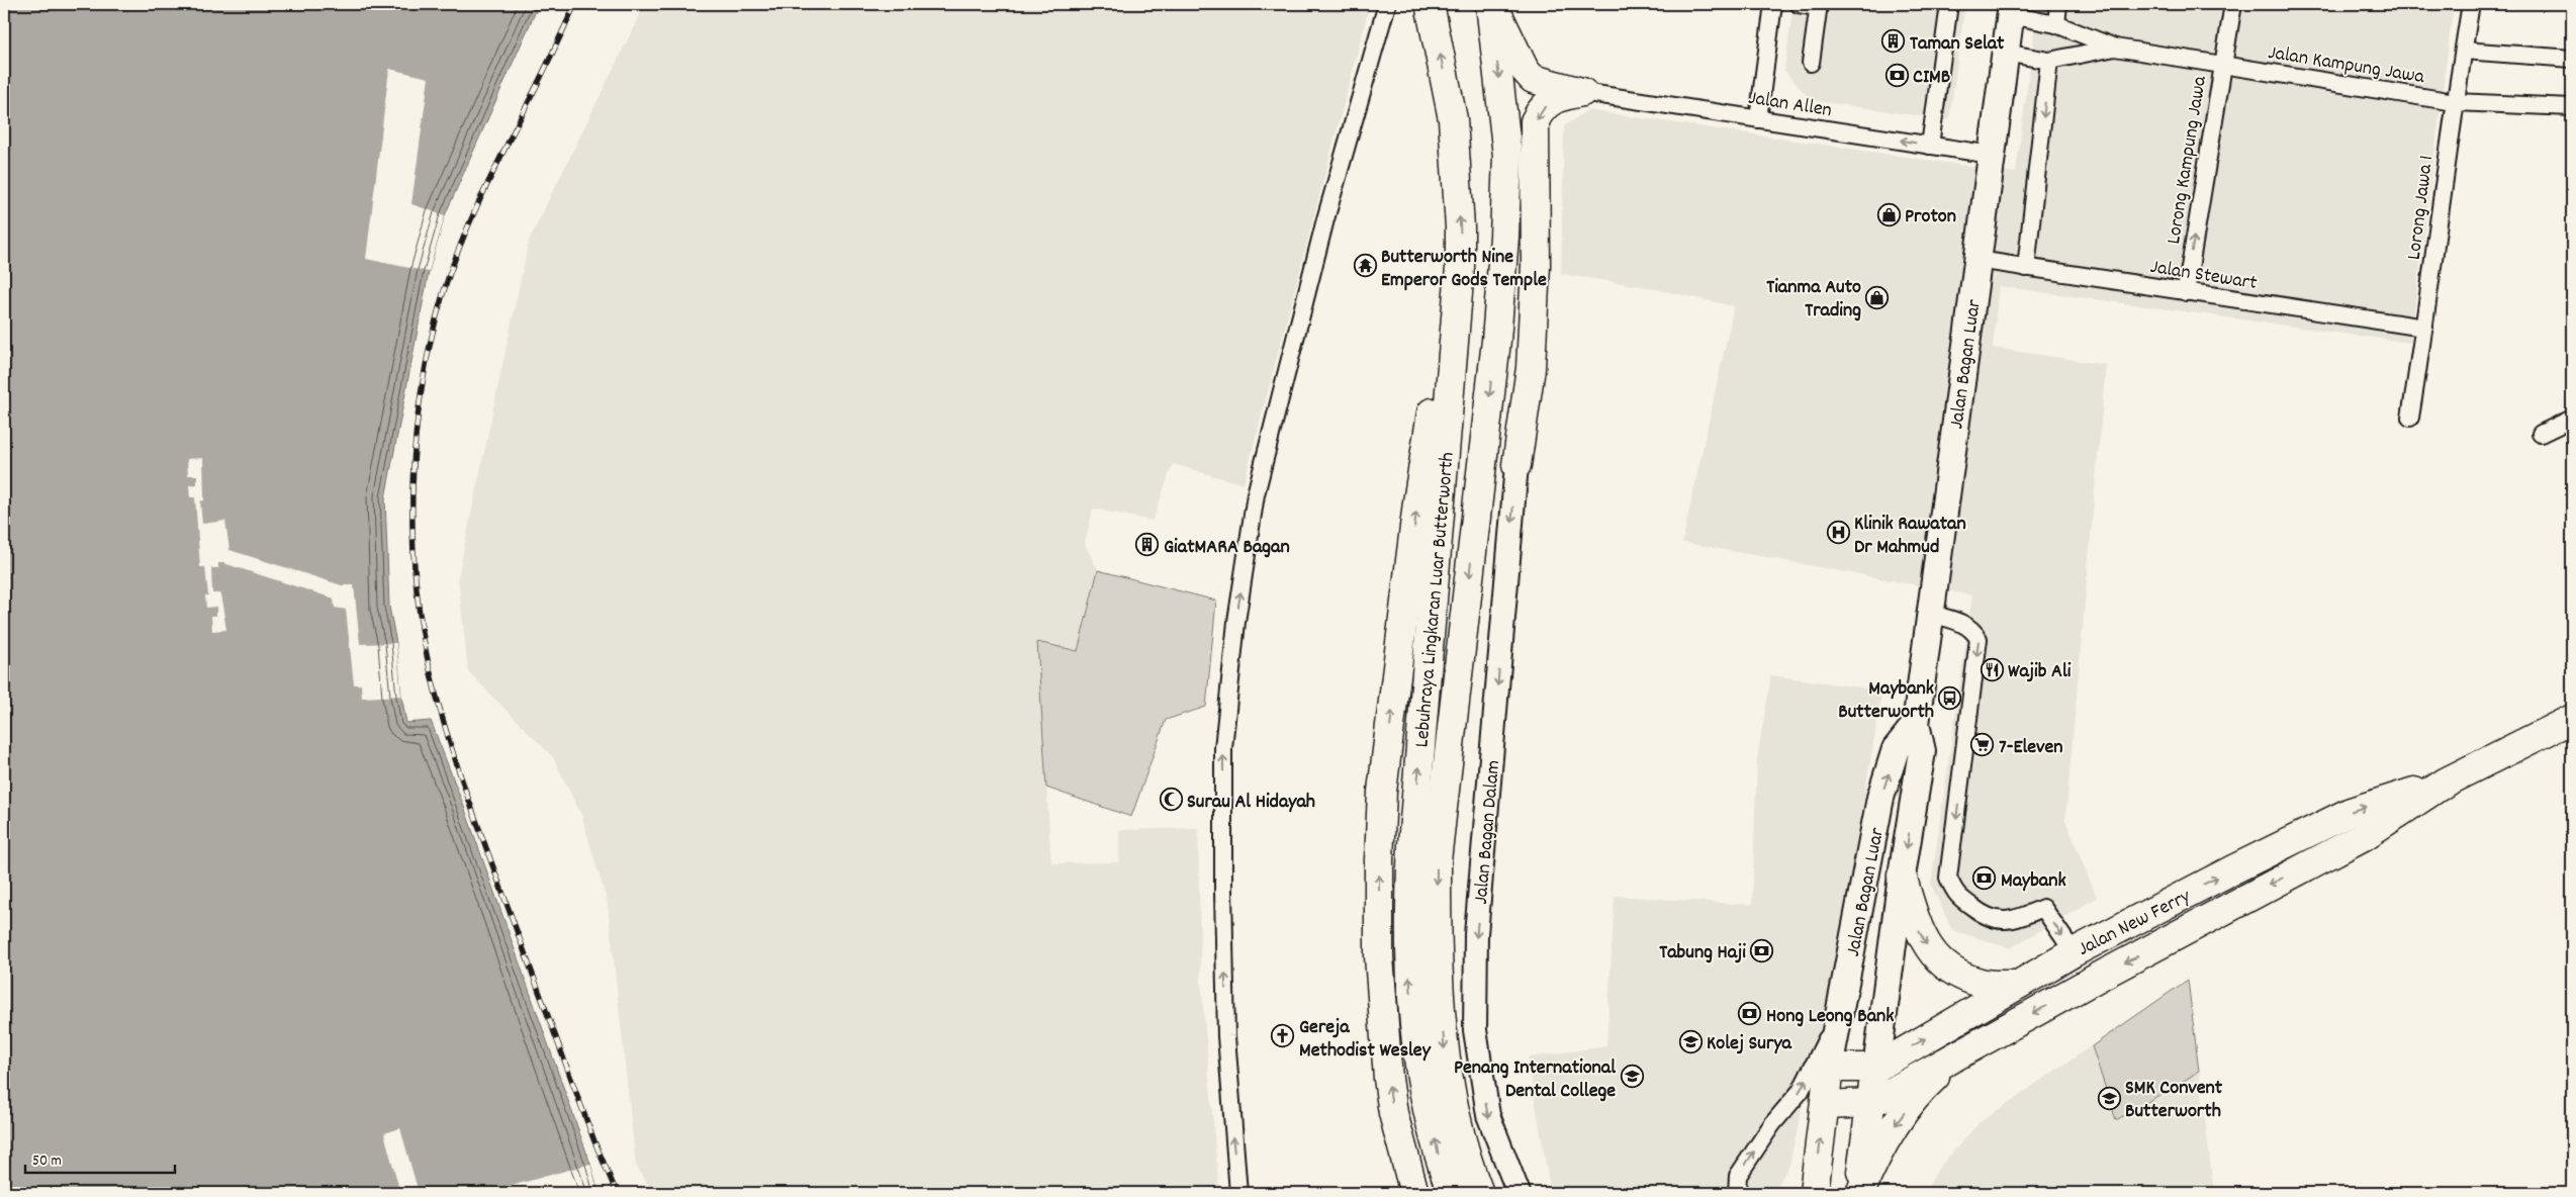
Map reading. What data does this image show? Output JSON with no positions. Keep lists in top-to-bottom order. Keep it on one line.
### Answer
{"streets":{"highway":["Lebuhraya Lingkaran Luar Butterworth","Jalan New Ferry"],"main road":["Jalan Bagan Luar"],"street":["Jalan Kampung Jawa","Jalan Allen","Lorong Kampung Jawa","Lorong Jawa 1","Jalan Stewart","Jalan Bagan Dalam"]},"crossings":[["Jalan Kampung Jawa","Lorong Kampung Jawa"],["Jalan Kampung Jawa","Lorong Jawa 1"],["Jalan Kampung Jawa","Jalan Bagan Luar"],["Jalan Allen","Jalan Bagan Luar"],["Lorong Kampung Jawa","Jalan Stewart"],["Lorong Jawa 1","Jalan Stewart"],["Jalan Stewart","Jalan Bagan Luar"],["Jalan Bagan Luar","Jalan New Ferry"]],"one_way":["Jalan Allen","Lorong Kampung Jawa","Jalan Bagan Dalam"],"places":{"building":["Taman Selat","GiatMARA Bagan"],"bank":["CIMB","Maybank","Tabung Haji","Hong Leong Bank"],"shop":["Proton","Tianma Auto Trading"],"temple":["Butterworth Nine Emperor Gods Temple"],"hospital":["Klinik Rawatan Dr Mahmud"],"restaurant":["Wajib Ali"],"bus stop":["Maybank Butterworth"],"supermarket":["7-Eleven"],"mosque":["Surau Al Hidayah"],"church":["Gereja Methodist Wesley"],"school or university":["Kolej Surya","Penang International Dental College","SMK Convent Butterworth"]},"scale_bar":"50 m"}
